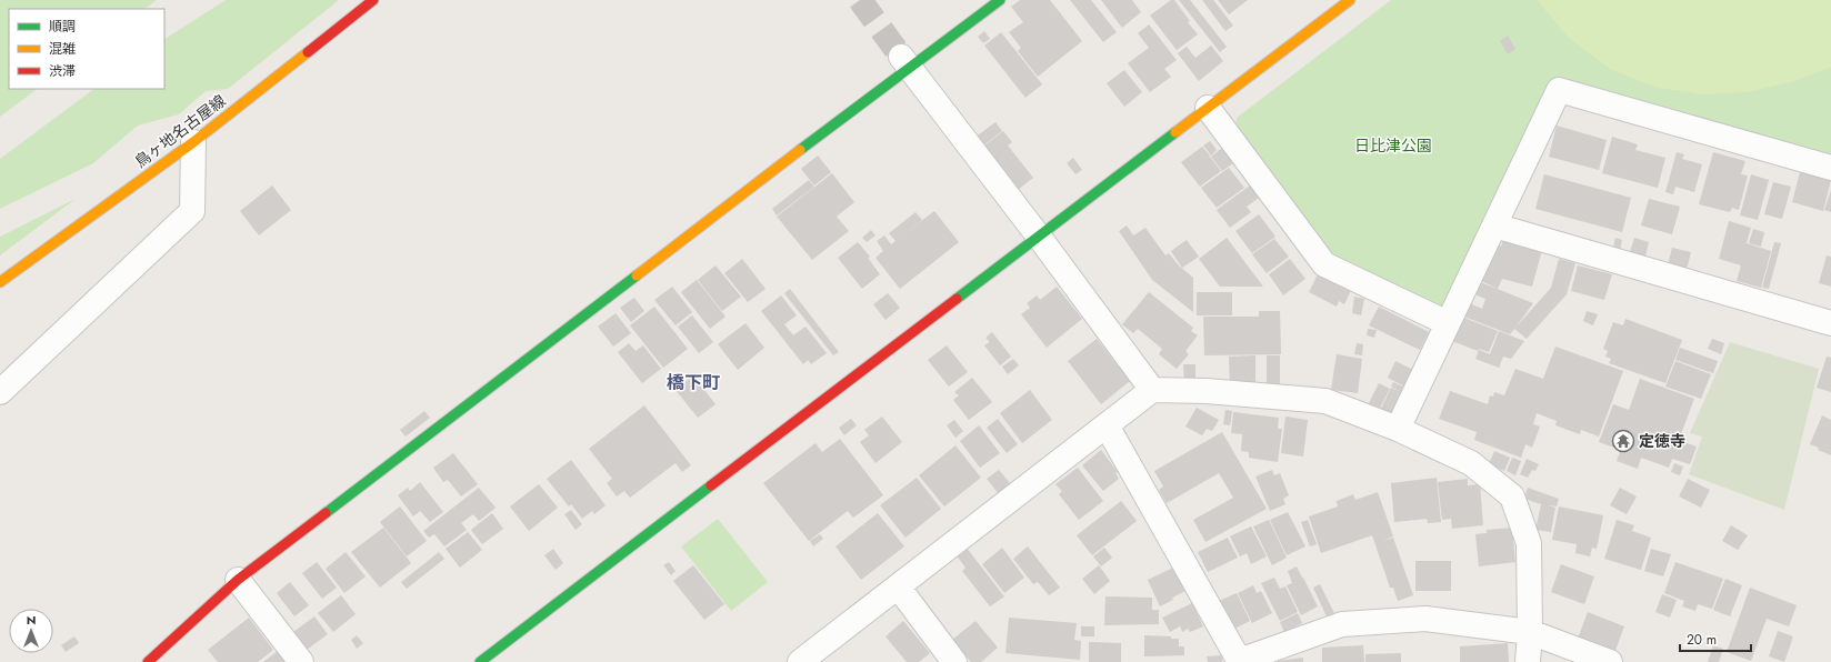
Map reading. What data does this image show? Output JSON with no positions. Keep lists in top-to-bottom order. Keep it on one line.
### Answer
{"streets":{"street":["鳥ヶ地名古屋線"]},"districts":["橋下町"],"parks":["日比津公園"],"places":{"temple":["定徳寺"]},"legend":["順調","混雑","渋滞"],"scale_bar":"20 m","north":"top"}
